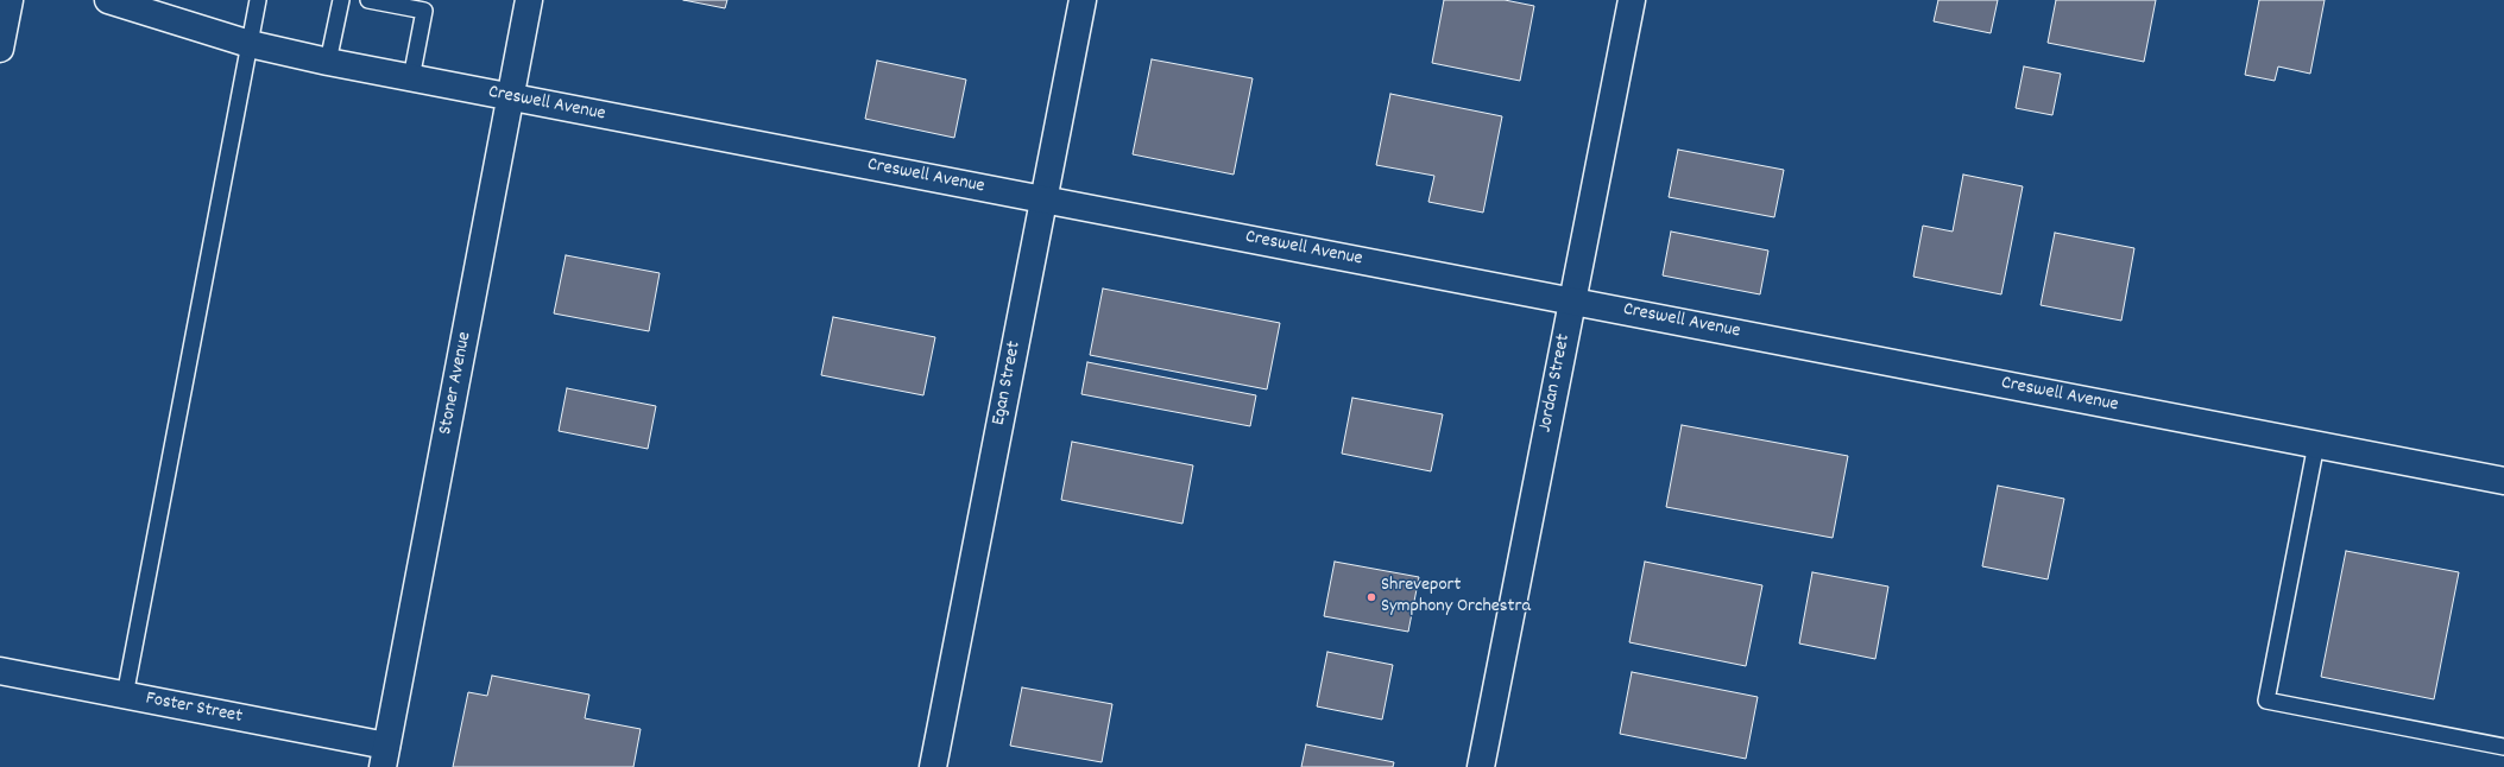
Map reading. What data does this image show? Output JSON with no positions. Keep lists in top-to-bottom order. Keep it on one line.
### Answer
{"streets":{"street":["Creswell Avenue","Stoner Avenue","Egan Street","Jordan Street","Foster Street"]},"crossings":[["Creswell Avenue","Stoner Avenue"],["Creswell Avenue","Egan Street"],["Creswell Avenue","Jordan Street"],["Stoner Avenue","Foster Street"]],"places":["Shreveport Symphony Orchestra"]}
